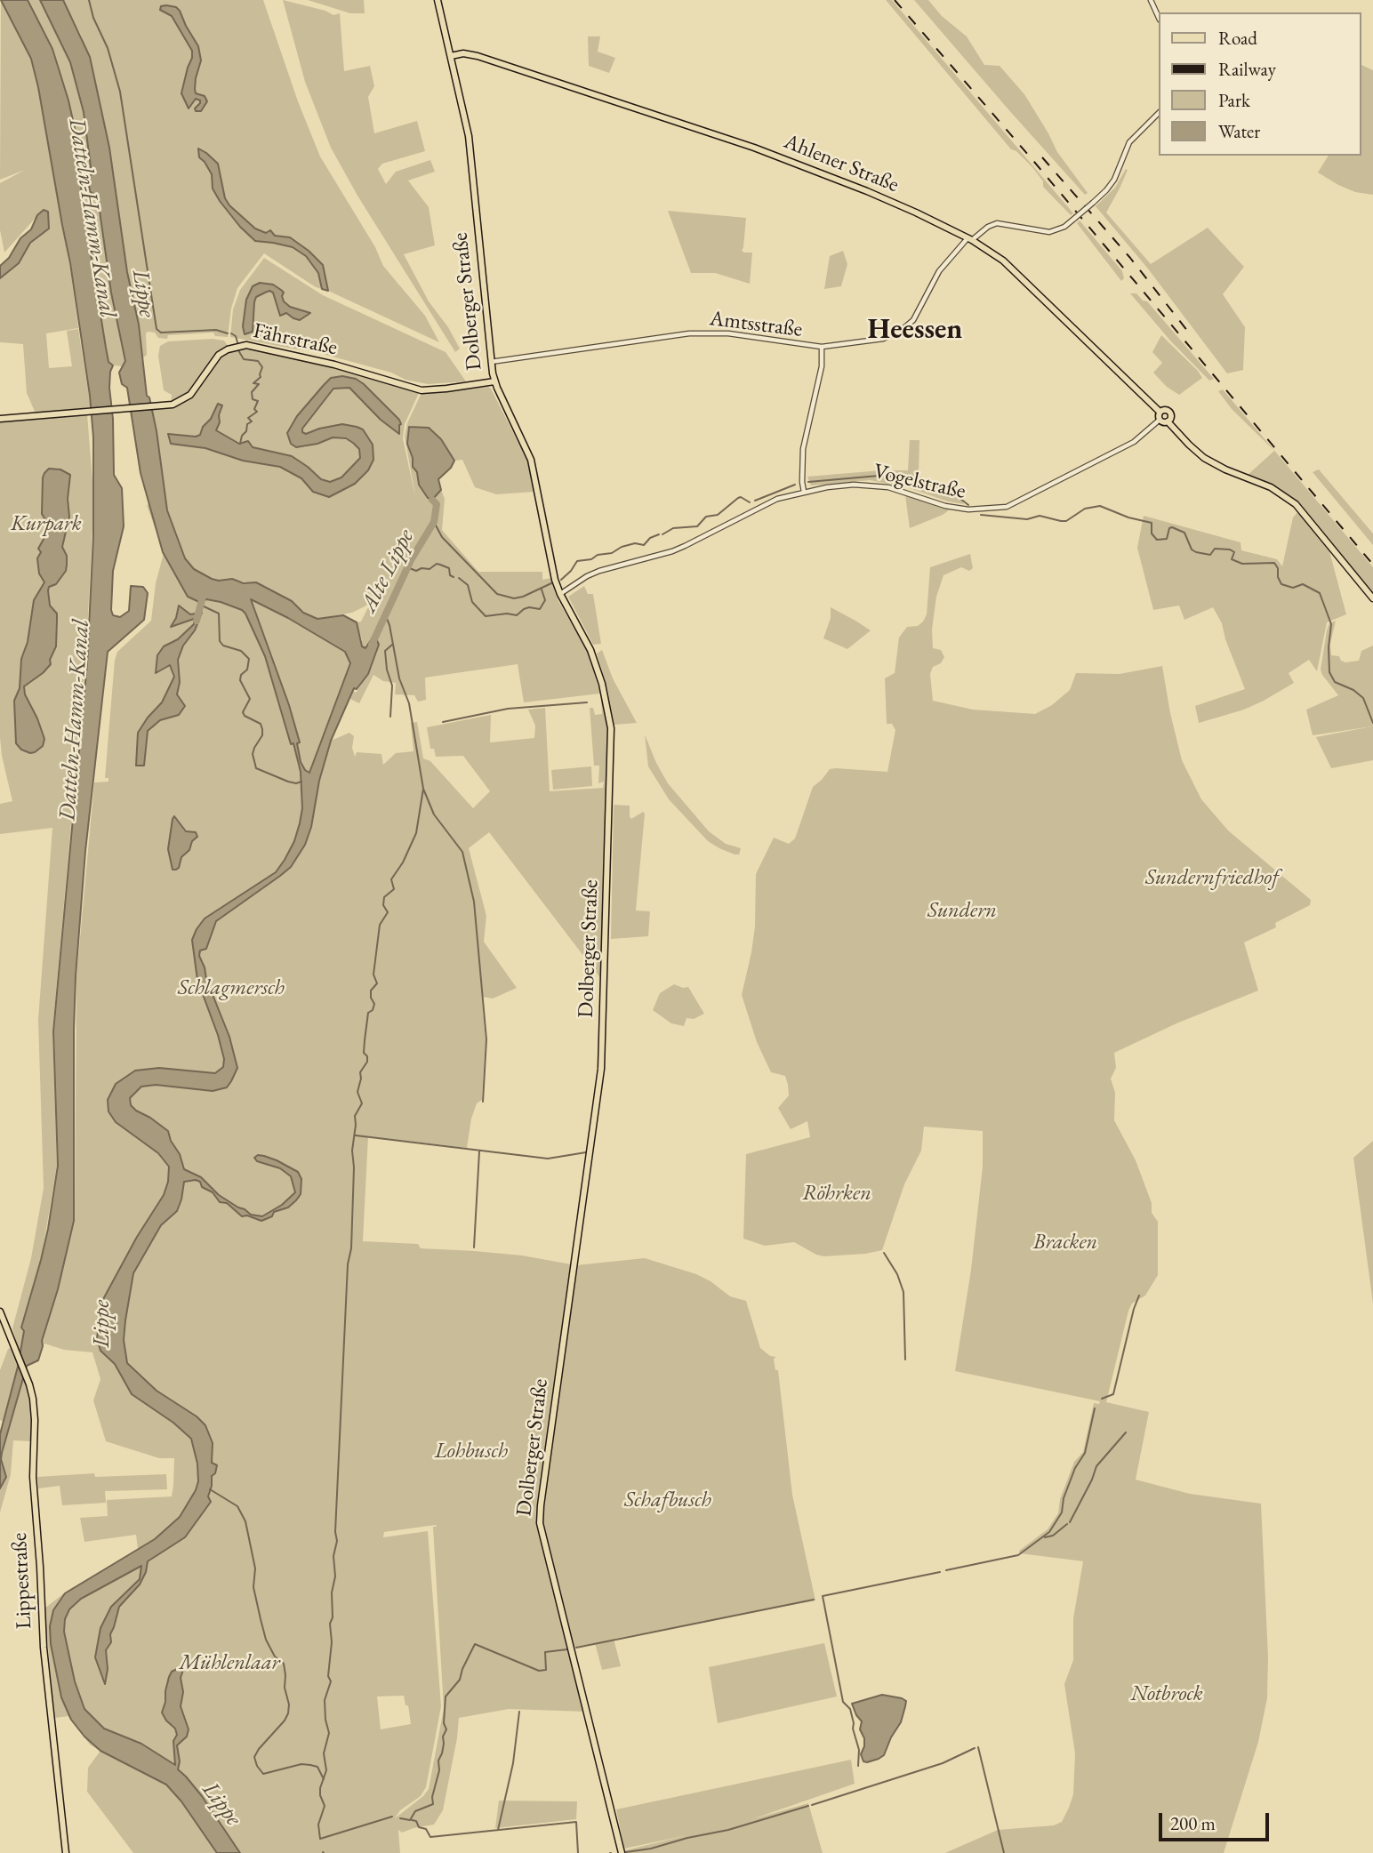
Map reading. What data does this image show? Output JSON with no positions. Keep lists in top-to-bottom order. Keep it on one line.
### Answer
{"streets":{"main road":["Ahlener Straße","Dolberger Straße","Fährstraße","Lippestraße"],"street":["Amtsstraße","Vogelstraße"]},"crossings":[["Ahlener Straße","Dolberger Straße"],["Ahlener Straße","Amtsstraße"],["Ahlener Straße","Vogelstraße"],["Dolberger Straße","Amtsstraße"],["Dolberger Straße","Fährstraße"],["Dolberger Straße","Vogelstraße"]],"districts":["Heessen"],"water":["Datteln-Hamm-Kanal","Lippe","Alte Lippe"],"parks":["Kurpark","Sundernfriedhof","Sundern","Schlagmersch","Röhrken","Bracken","Lohbusch","Schafbusch","Mühlenlaar","Notbrock"],"legend":["Road","Railway","Park","Water"],"scale_bar":"200 m"}
